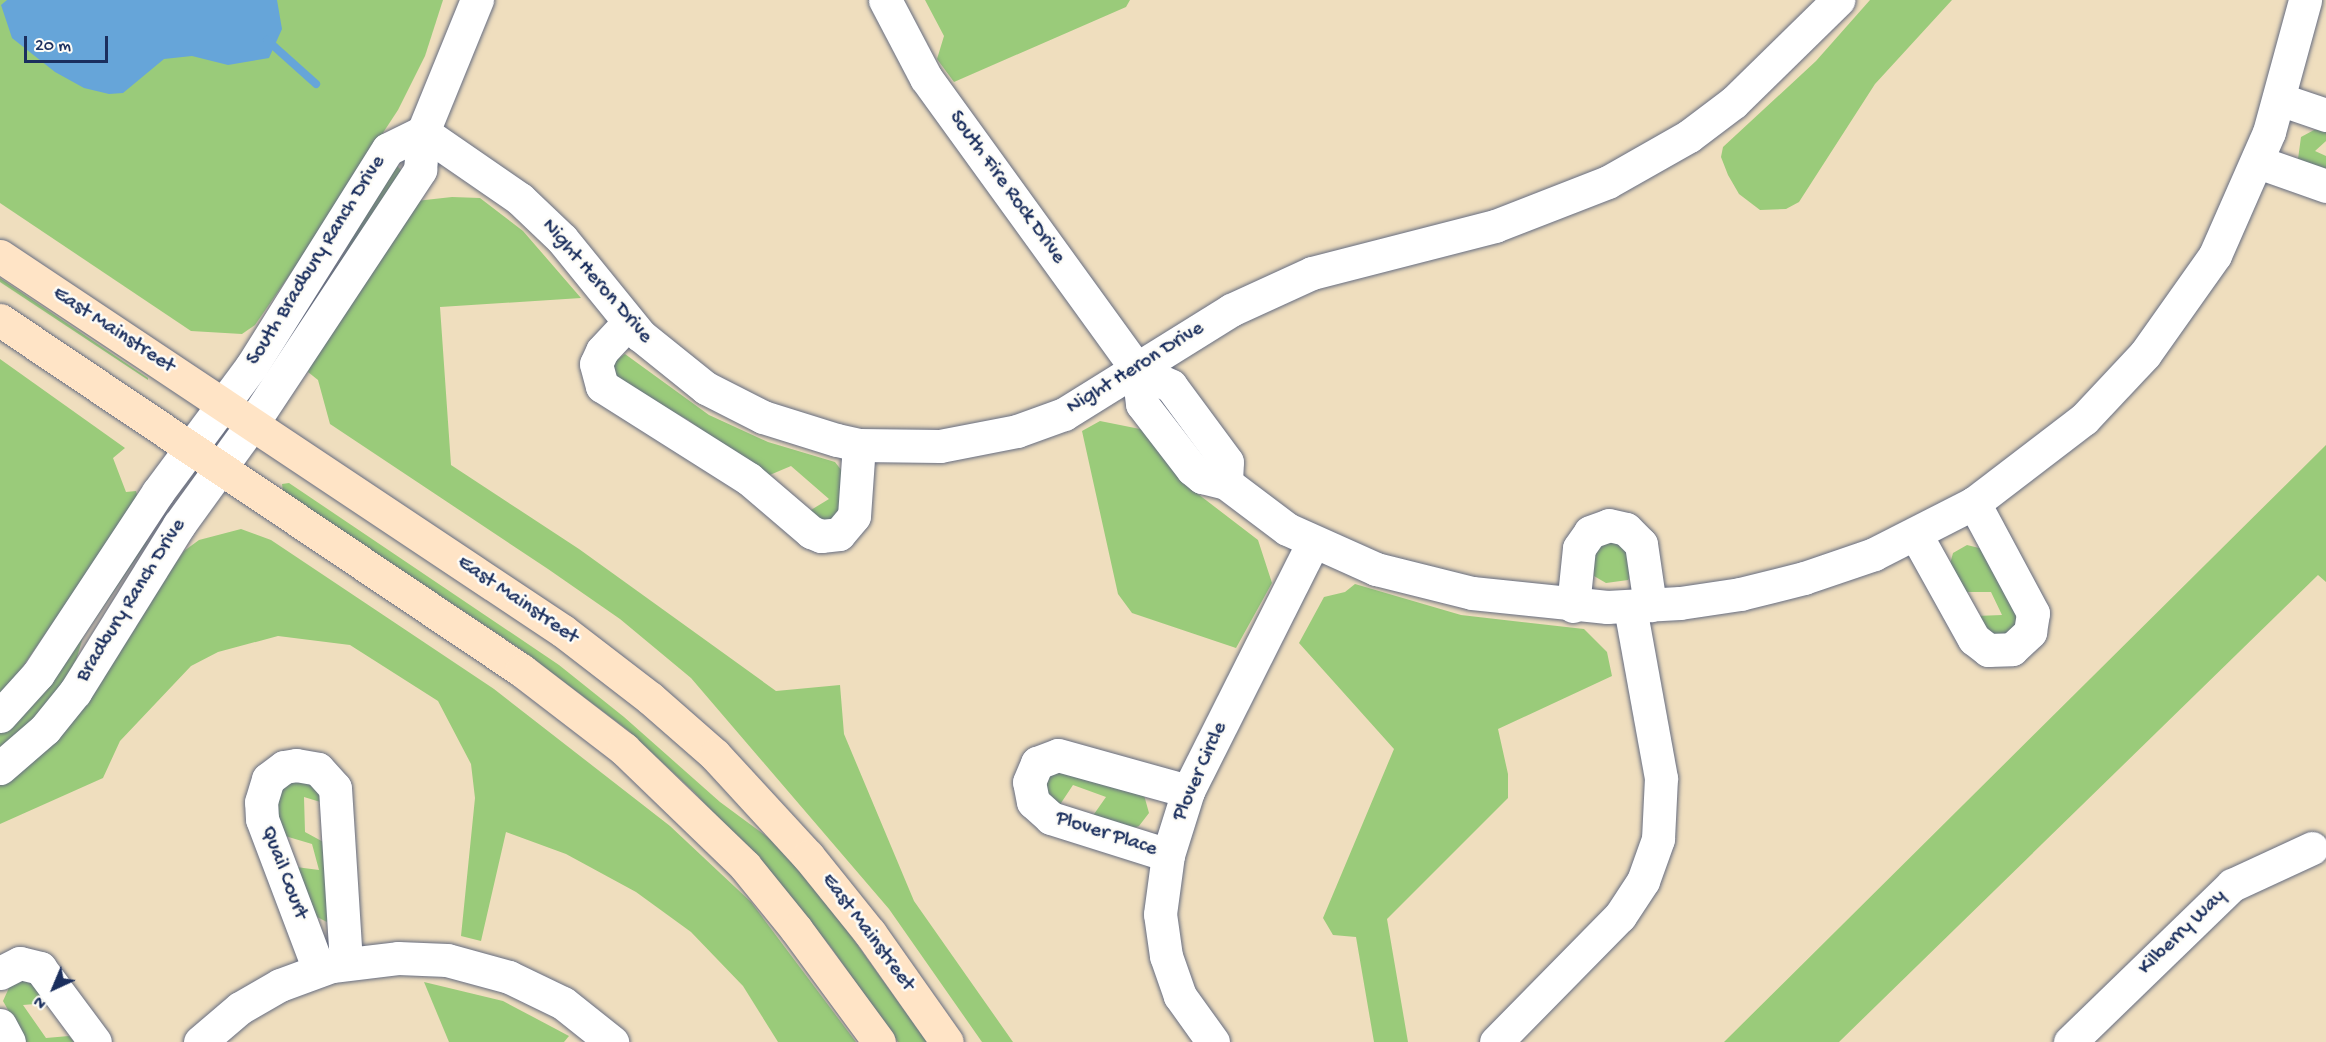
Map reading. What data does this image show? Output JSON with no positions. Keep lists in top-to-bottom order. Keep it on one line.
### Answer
{"streets":{"main road":["East Mainstreet"],"street":["South Fire Rock Drive","South Bradbury Ranch Drive","Night Heron Drive","Bradbury Ranch Drive","Plover Circle","Plover Place","Quail Court","Kilberry Way"]},"crossings":[["South Fire Rock Drive","Night Heron Drive"],["South Bradbury Ranch Drive","Night Heron Drive"],["South Bradbury Ranch Drive","East Mainstreet"],["South Bradbury Ranch Drive","Bradbury Ranch Drive"],["East Mainstreet","Bradbury Ranch Drive"],["Plover Circle","Plover Place"]],"scale_bar":"20 m","north":"bottom left"}
